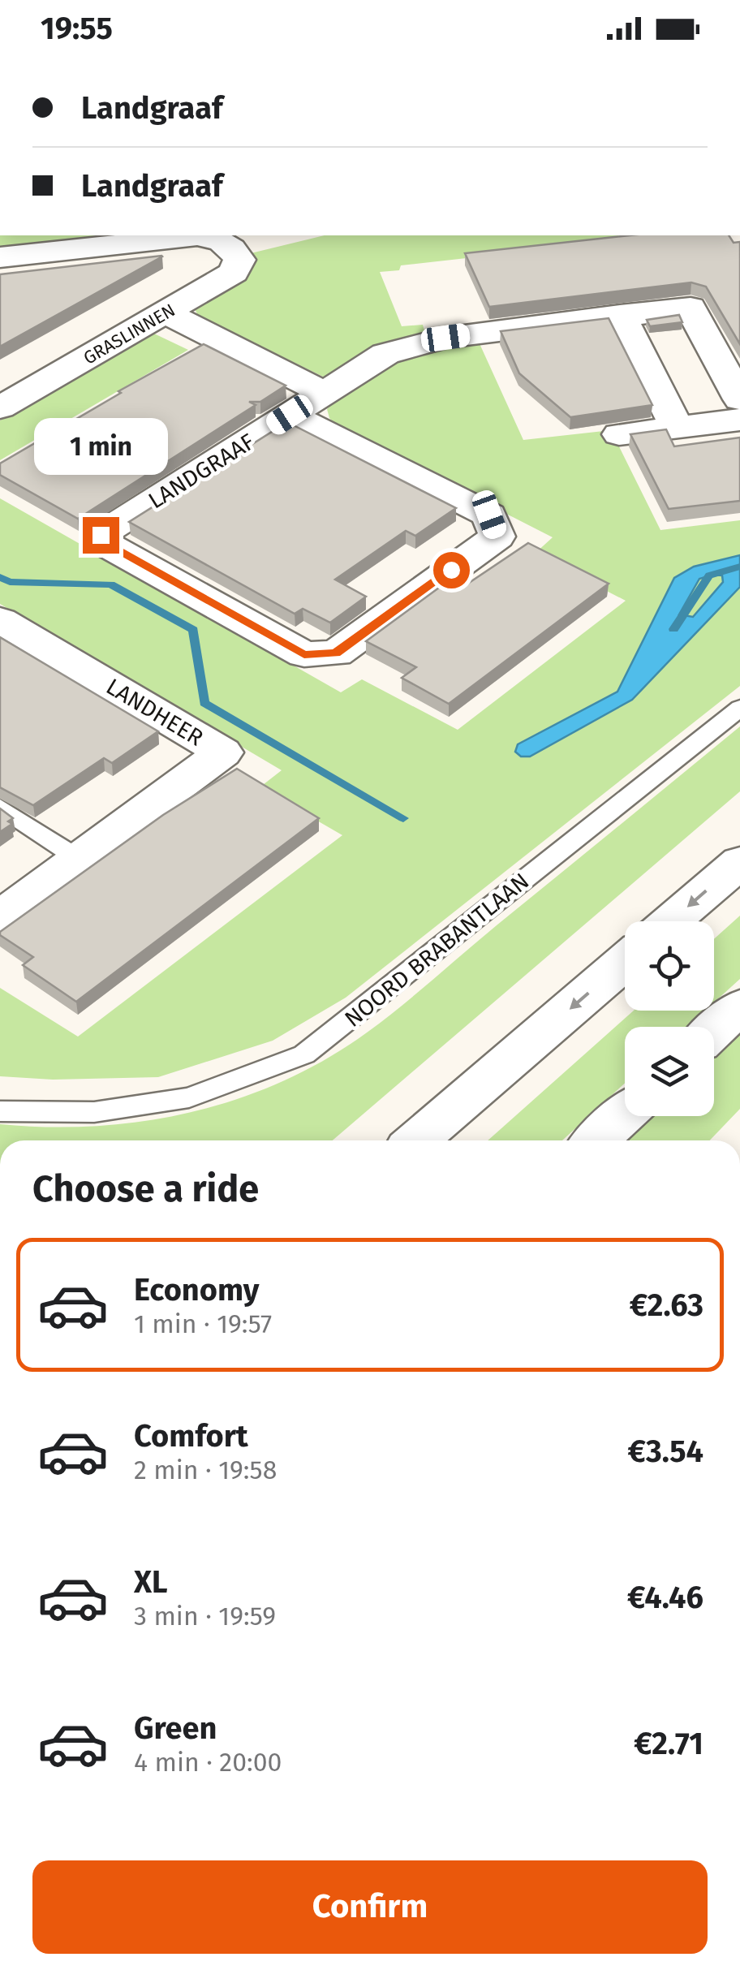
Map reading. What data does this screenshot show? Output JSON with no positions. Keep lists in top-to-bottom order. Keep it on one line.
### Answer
{"streets":{"street":["GRASLINNEN","LANDGRAAF","LANDHEER"],"lane":["NOORD BRABANTLAAN"]},"page":{"status":"19:55","banner":["Landgraaf","Landgraaf"],"bubble":"1 min","heading":"Choose a ride","list":[{"name":"Economy","note":"1 min · 19:57","value":"€2.63"},{"name":"Comfort","note":"2 min · 19:58","value":"€3.54"},{"name":"XL","note":"3 min · 19:59","value":"€4.46"},{"name":"Green","note":"4 min · 20:00","value":"€2.71"}],"buttons":"Confirm"}}
